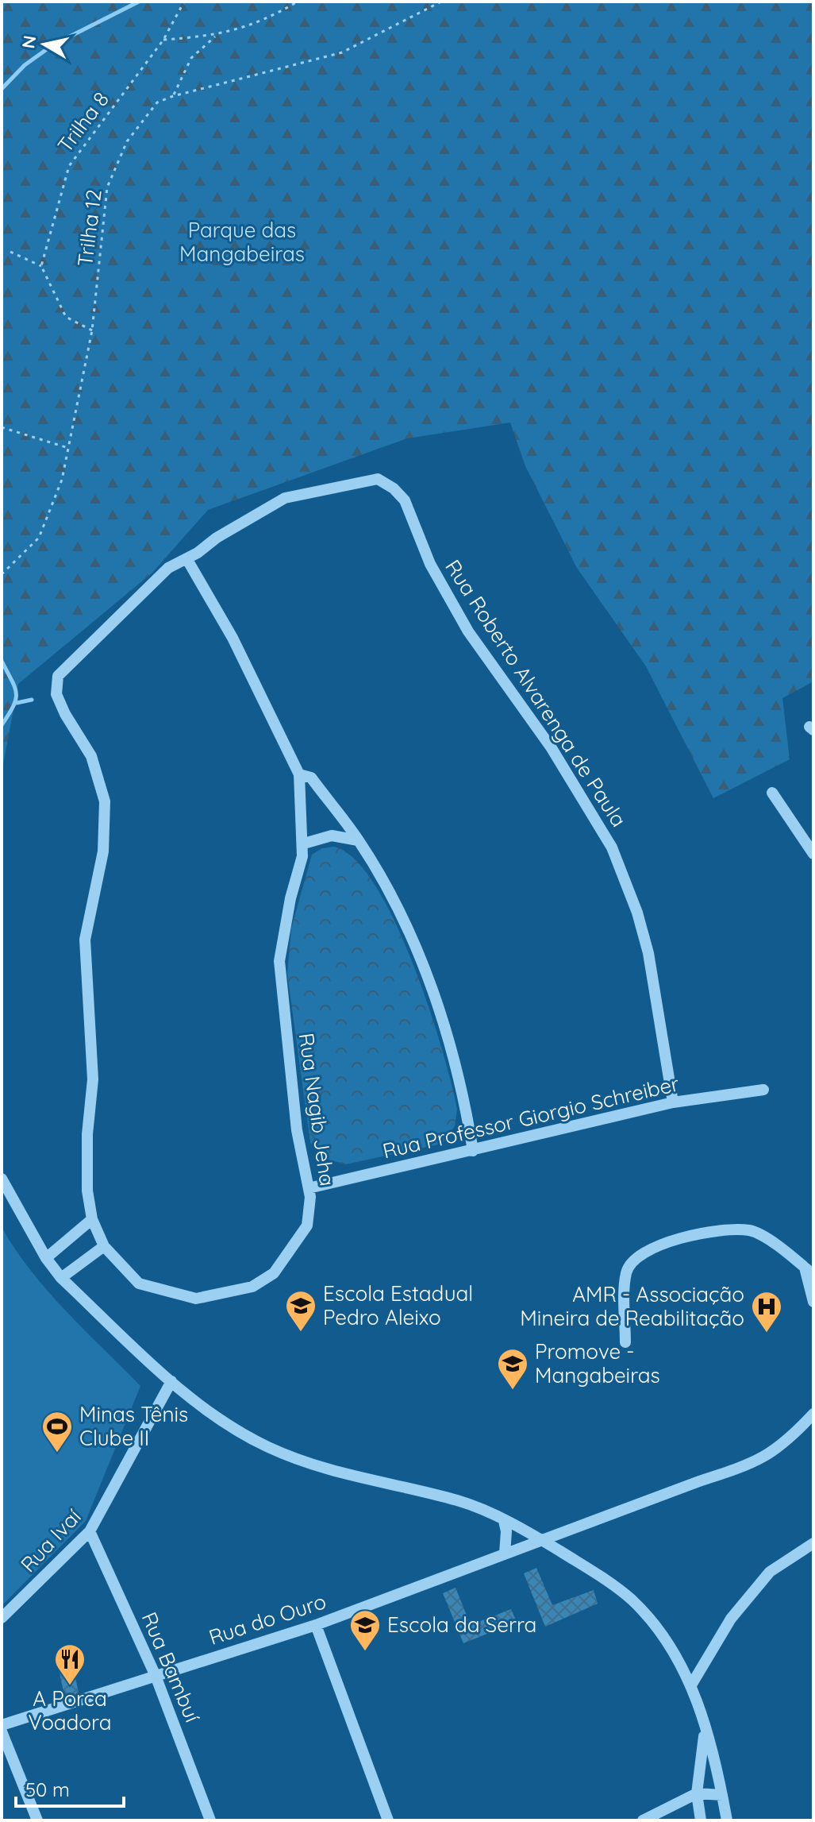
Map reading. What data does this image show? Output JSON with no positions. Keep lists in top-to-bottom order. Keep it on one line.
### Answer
{"streets":{"street":["Rua Roberto Alvarenga de Paula","Rua Nagib Jeha","Rua Professor Giorgio Schreiber","Rua Ivaí","Rua do Ouro","Rua Bambuí"],"path":["Trilha 8","Trilha 12"]},"crossings":[["Rua Roberto Alvarenga de Paula","Rua Nagib Jeha"],["Rua Roberto Alvarenga de Paula","Rua Professor Giorgio Schreiber"],["Rua Nagib Jeha","Rua Professor Giorgio Schreiber"],["Rua Ivaí","Rua Bambuí"],["Rua do Ouro","Rua Bambuí"]],"parks":["Parque das Mangabeiras"],"places":{"school or university":["Escola Estadual Pedro Aleixo","Promove - Mangabeiras","Escola da Serra"],"hospital":["AMR - Associação Mineira de Reabilitação"],"sports":["Minas Tênis Clube II"],"restaurant":["A Porca Voadora"]},"scale_bar":"50 m","north":"left"}
